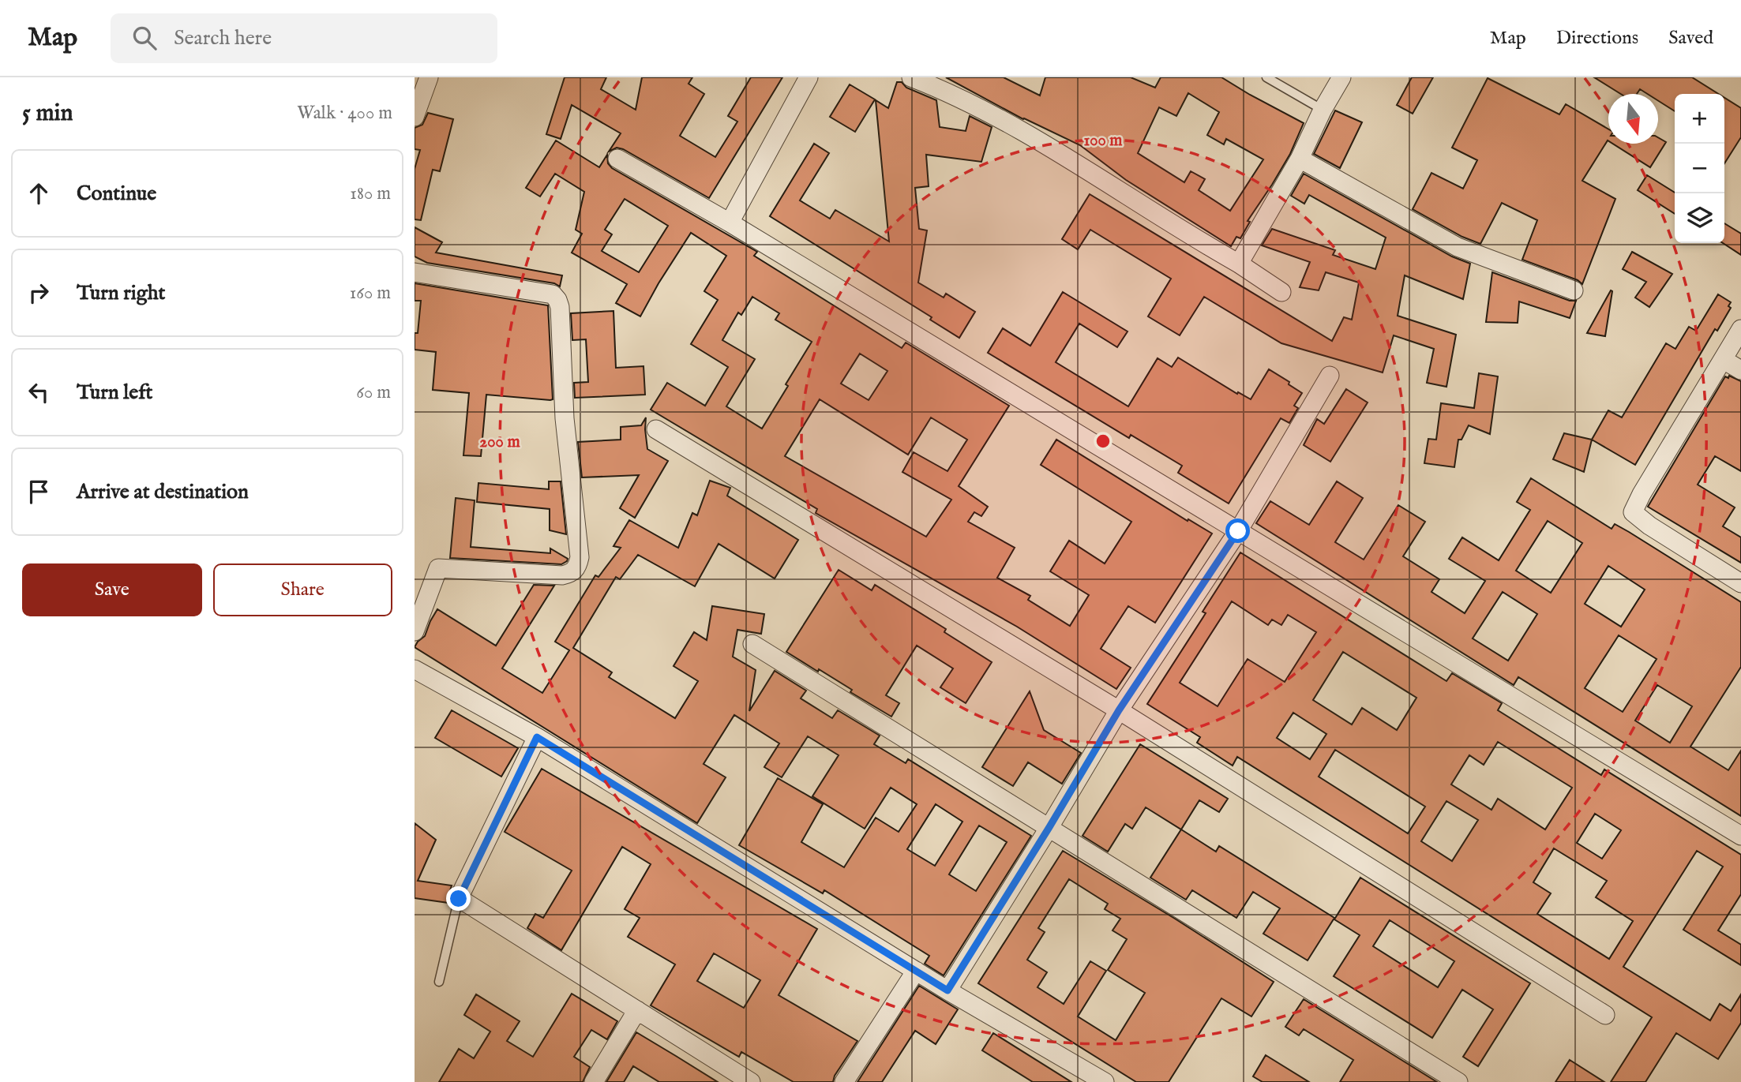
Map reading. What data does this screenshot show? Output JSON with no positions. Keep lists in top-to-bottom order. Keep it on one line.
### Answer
{"north":"bottom","page":{"header":"Map","search":"Search here","nav":["Map","Directions","Saved"],"heading":["5 min","Walk · 400 m"],"map_buttons":["+","−"],"list":[["Continue","180 m"],["Turn right","160 m"],["Turn left","60 m"],"Arrive at destination"],"buttons":["Save","Share"]},"rings":["100 m","200 m"]}
